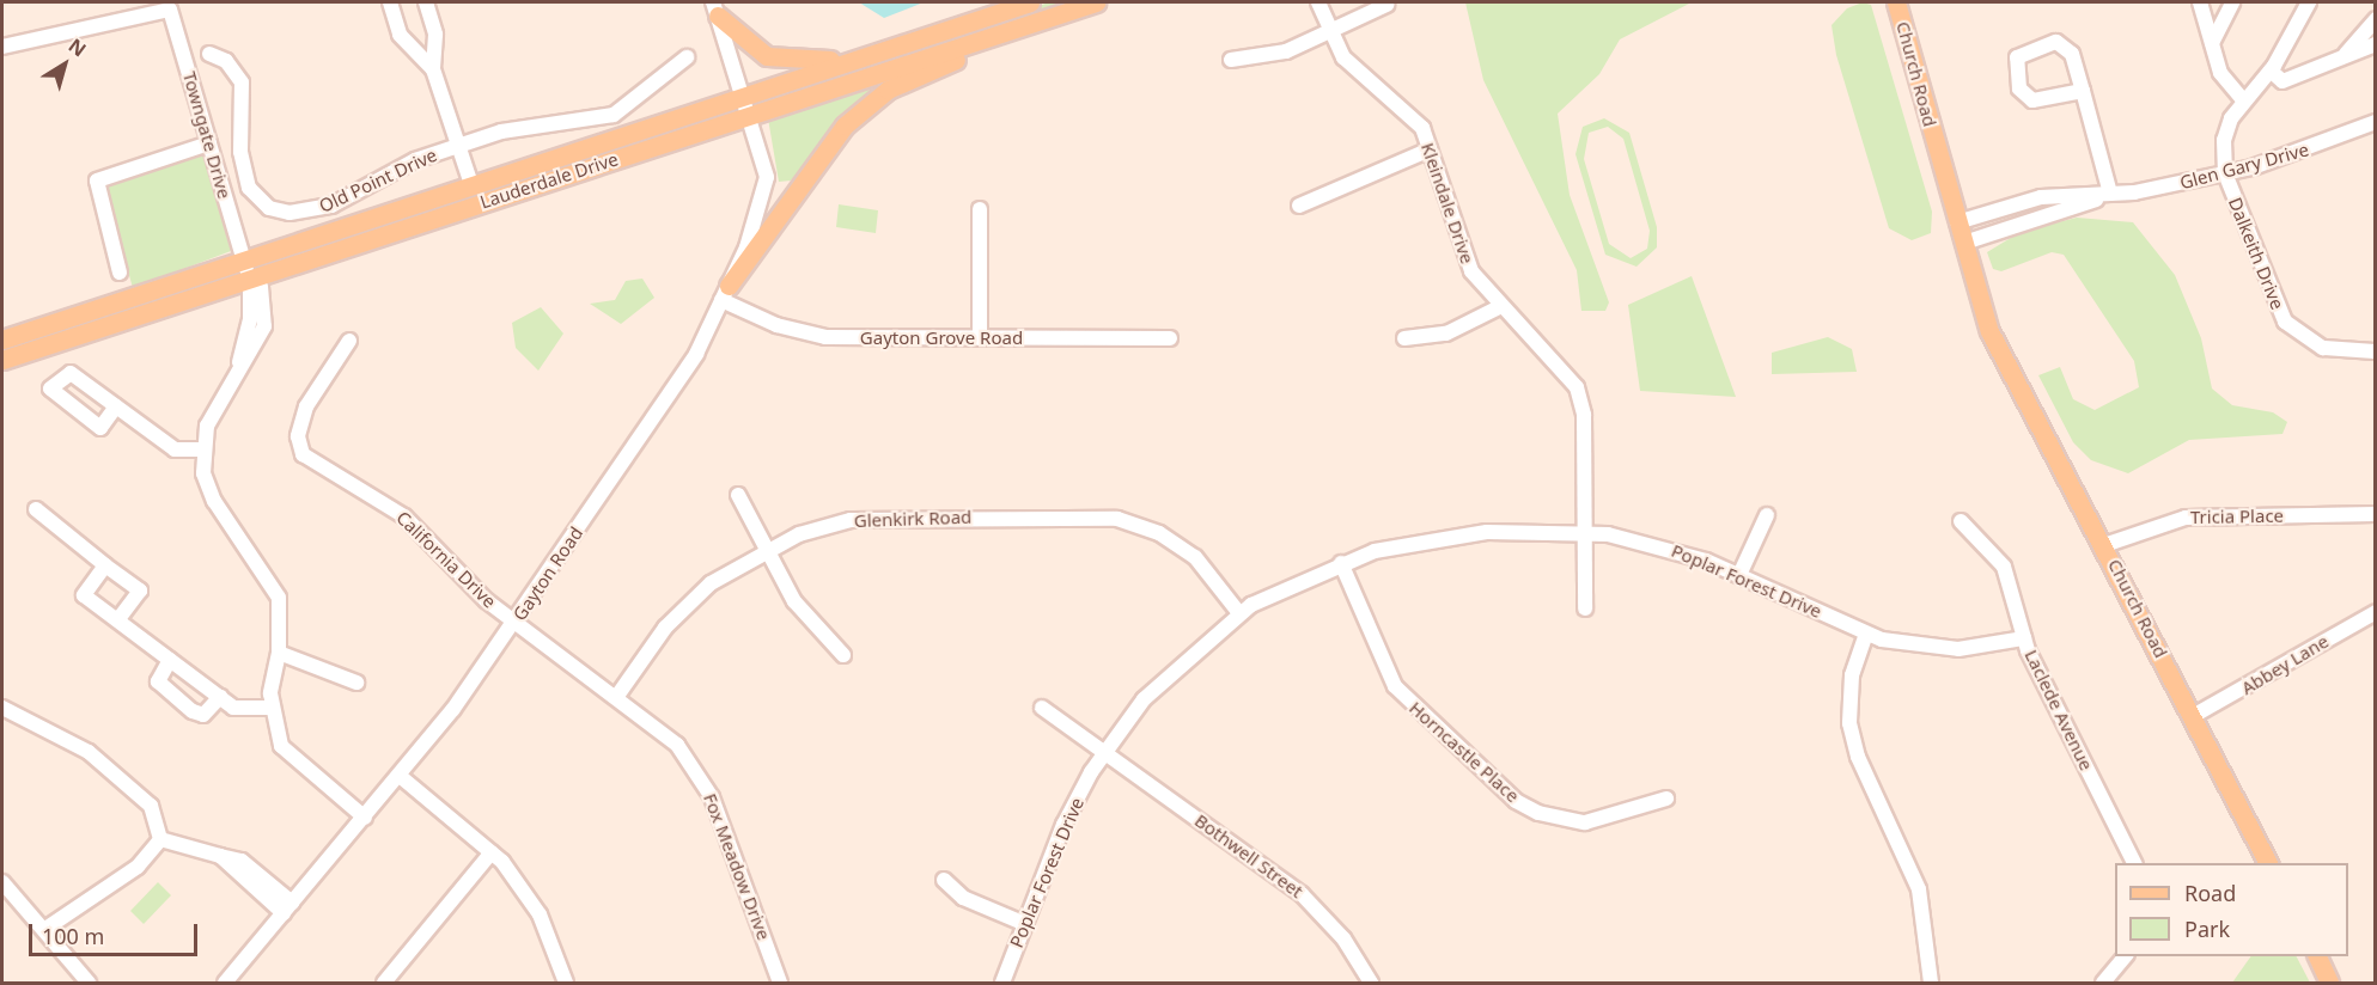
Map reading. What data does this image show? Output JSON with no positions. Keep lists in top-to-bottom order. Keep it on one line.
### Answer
{"streets":{"main road":["Church Road","Lauderdale Drive"],"street":["Towngate Drive","Glen Gary Drive","Old Point Drive","Kleindale Drive","Dalkeith Drive","Gayton Grove Road","Tricia Place","Glenkirk Road","California Drive","Gayton Road","Poplar Forest Drive","Abbey Lane","Laclede Avenue","Horncastle Place","Bothwell Street","Fox Meadow Drive"]},"crossings":[["Church Road","Glen Gary Drive"],["Church Road","Tricia Place"],["Church Road","Abbey Lane"],["Towngate Drive","Lauderdale Drive"],["Glen Gary Drive","Dalkeith Drive"],["Lauderdale Drive","Gayton Road"],["Kleindale Drive","Poplar Forest Drive"],["Gayton Grove Road","Gayton Road"],["Glenkirk Road","Poplar Forest Drive"],["Glenkirk Road","Fox Meadow Drive"],["California Drive","Gayton Road"],["California Drive","Fox Meadow Drive"],["Gayton Road","Fox Meadow Drive"],["Poplar Forest Drive","Laclede Avenue"],["Poplar Forest Drive","Horncastle Place"],["Poplar Forest Drive","Bothwell Street"]],"legend":["Road","Park"],"scale_bar":"100 m","north":"top right"}
